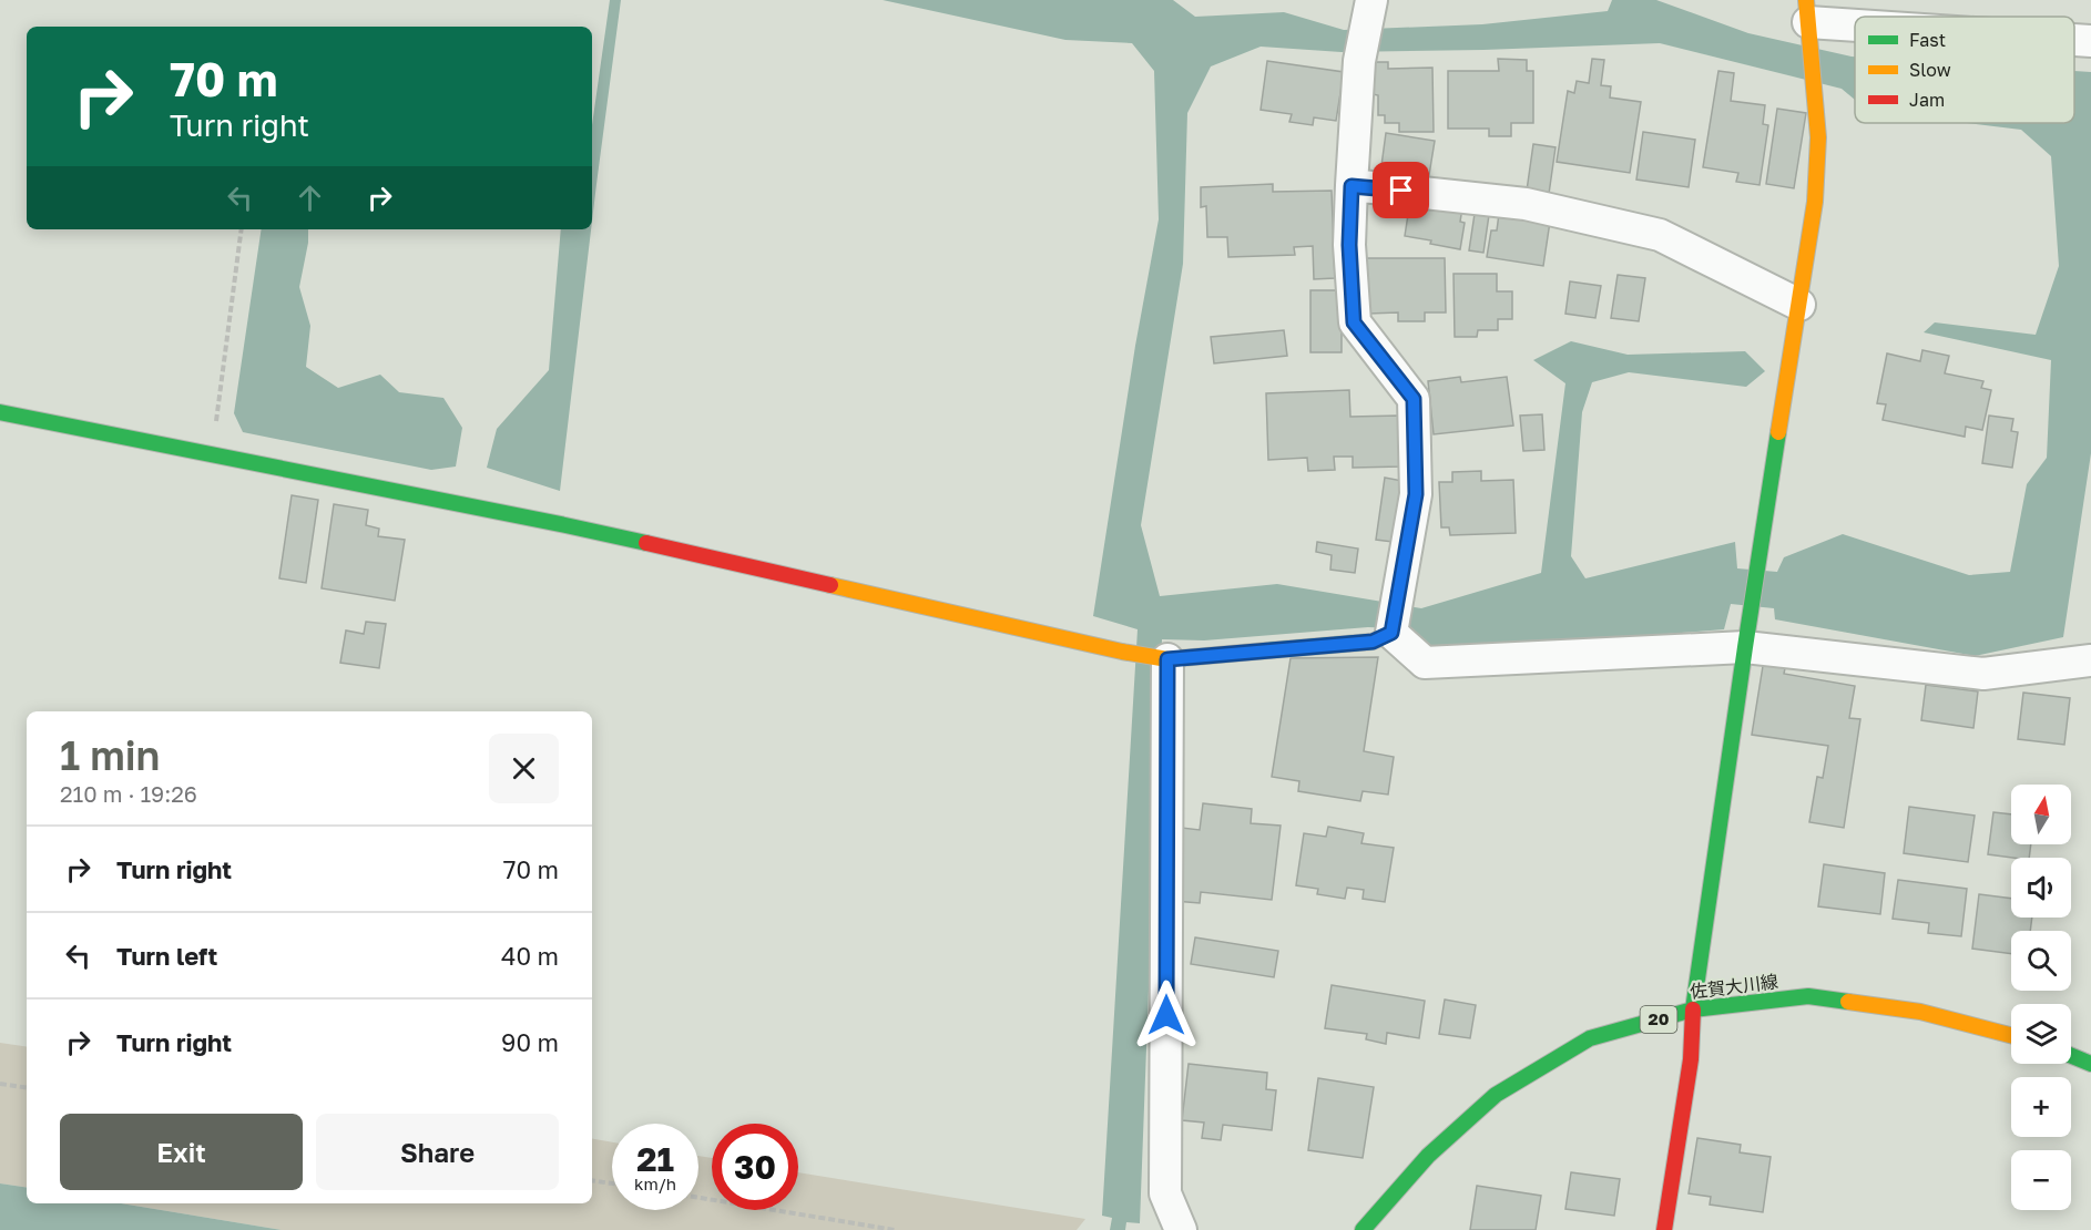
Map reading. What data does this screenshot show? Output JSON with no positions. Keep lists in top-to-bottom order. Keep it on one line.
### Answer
{"streets":{"street":["佐賀大川線","20"]},"legend":["Fast","Slow","Jam"],"north":"top","page":{"turn":["70 m","Turn right"],"heading":["1 min","210 m · 19:26"],"map_buttons":["+","−"],"list":[{"name":"Turn right","value":"70 m"},{"name":"Turn left","value":"40 m"},{"name":"Turn right","value":"90 m"}],"buttons":["Exit","Share"],"speed":"21 km/h","limit":"30"}}
